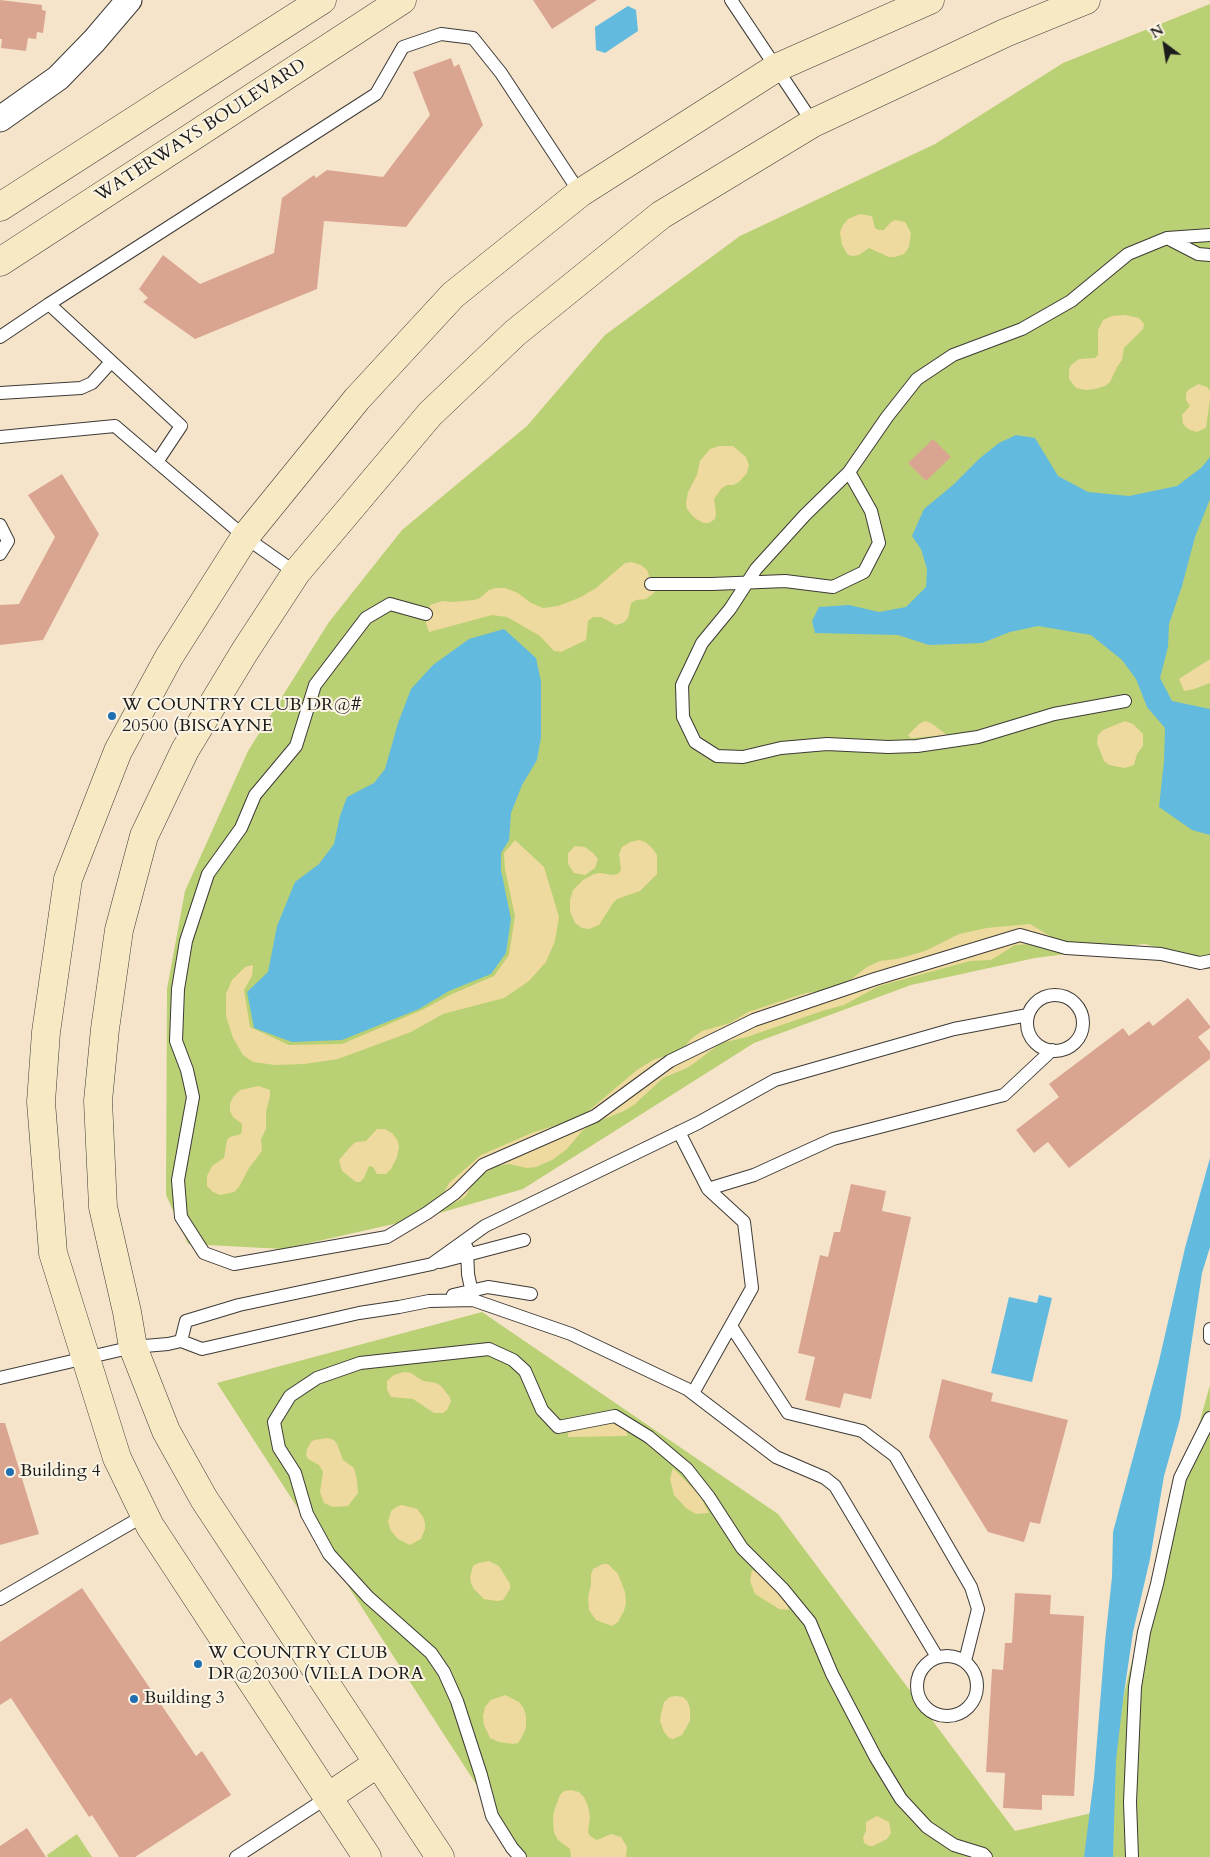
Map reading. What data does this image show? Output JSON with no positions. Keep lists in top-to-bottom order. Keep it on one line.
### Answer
{"streets":{"street":["WATERWAYS BOULEVARD"]},"places":["W COUNTRY CLUB DR@# 20500 (BISCAYNE","Building 4","W COUNTRY CLUB DR@20300 (VILLA DORA","Building 3"],"north":"top left"}
